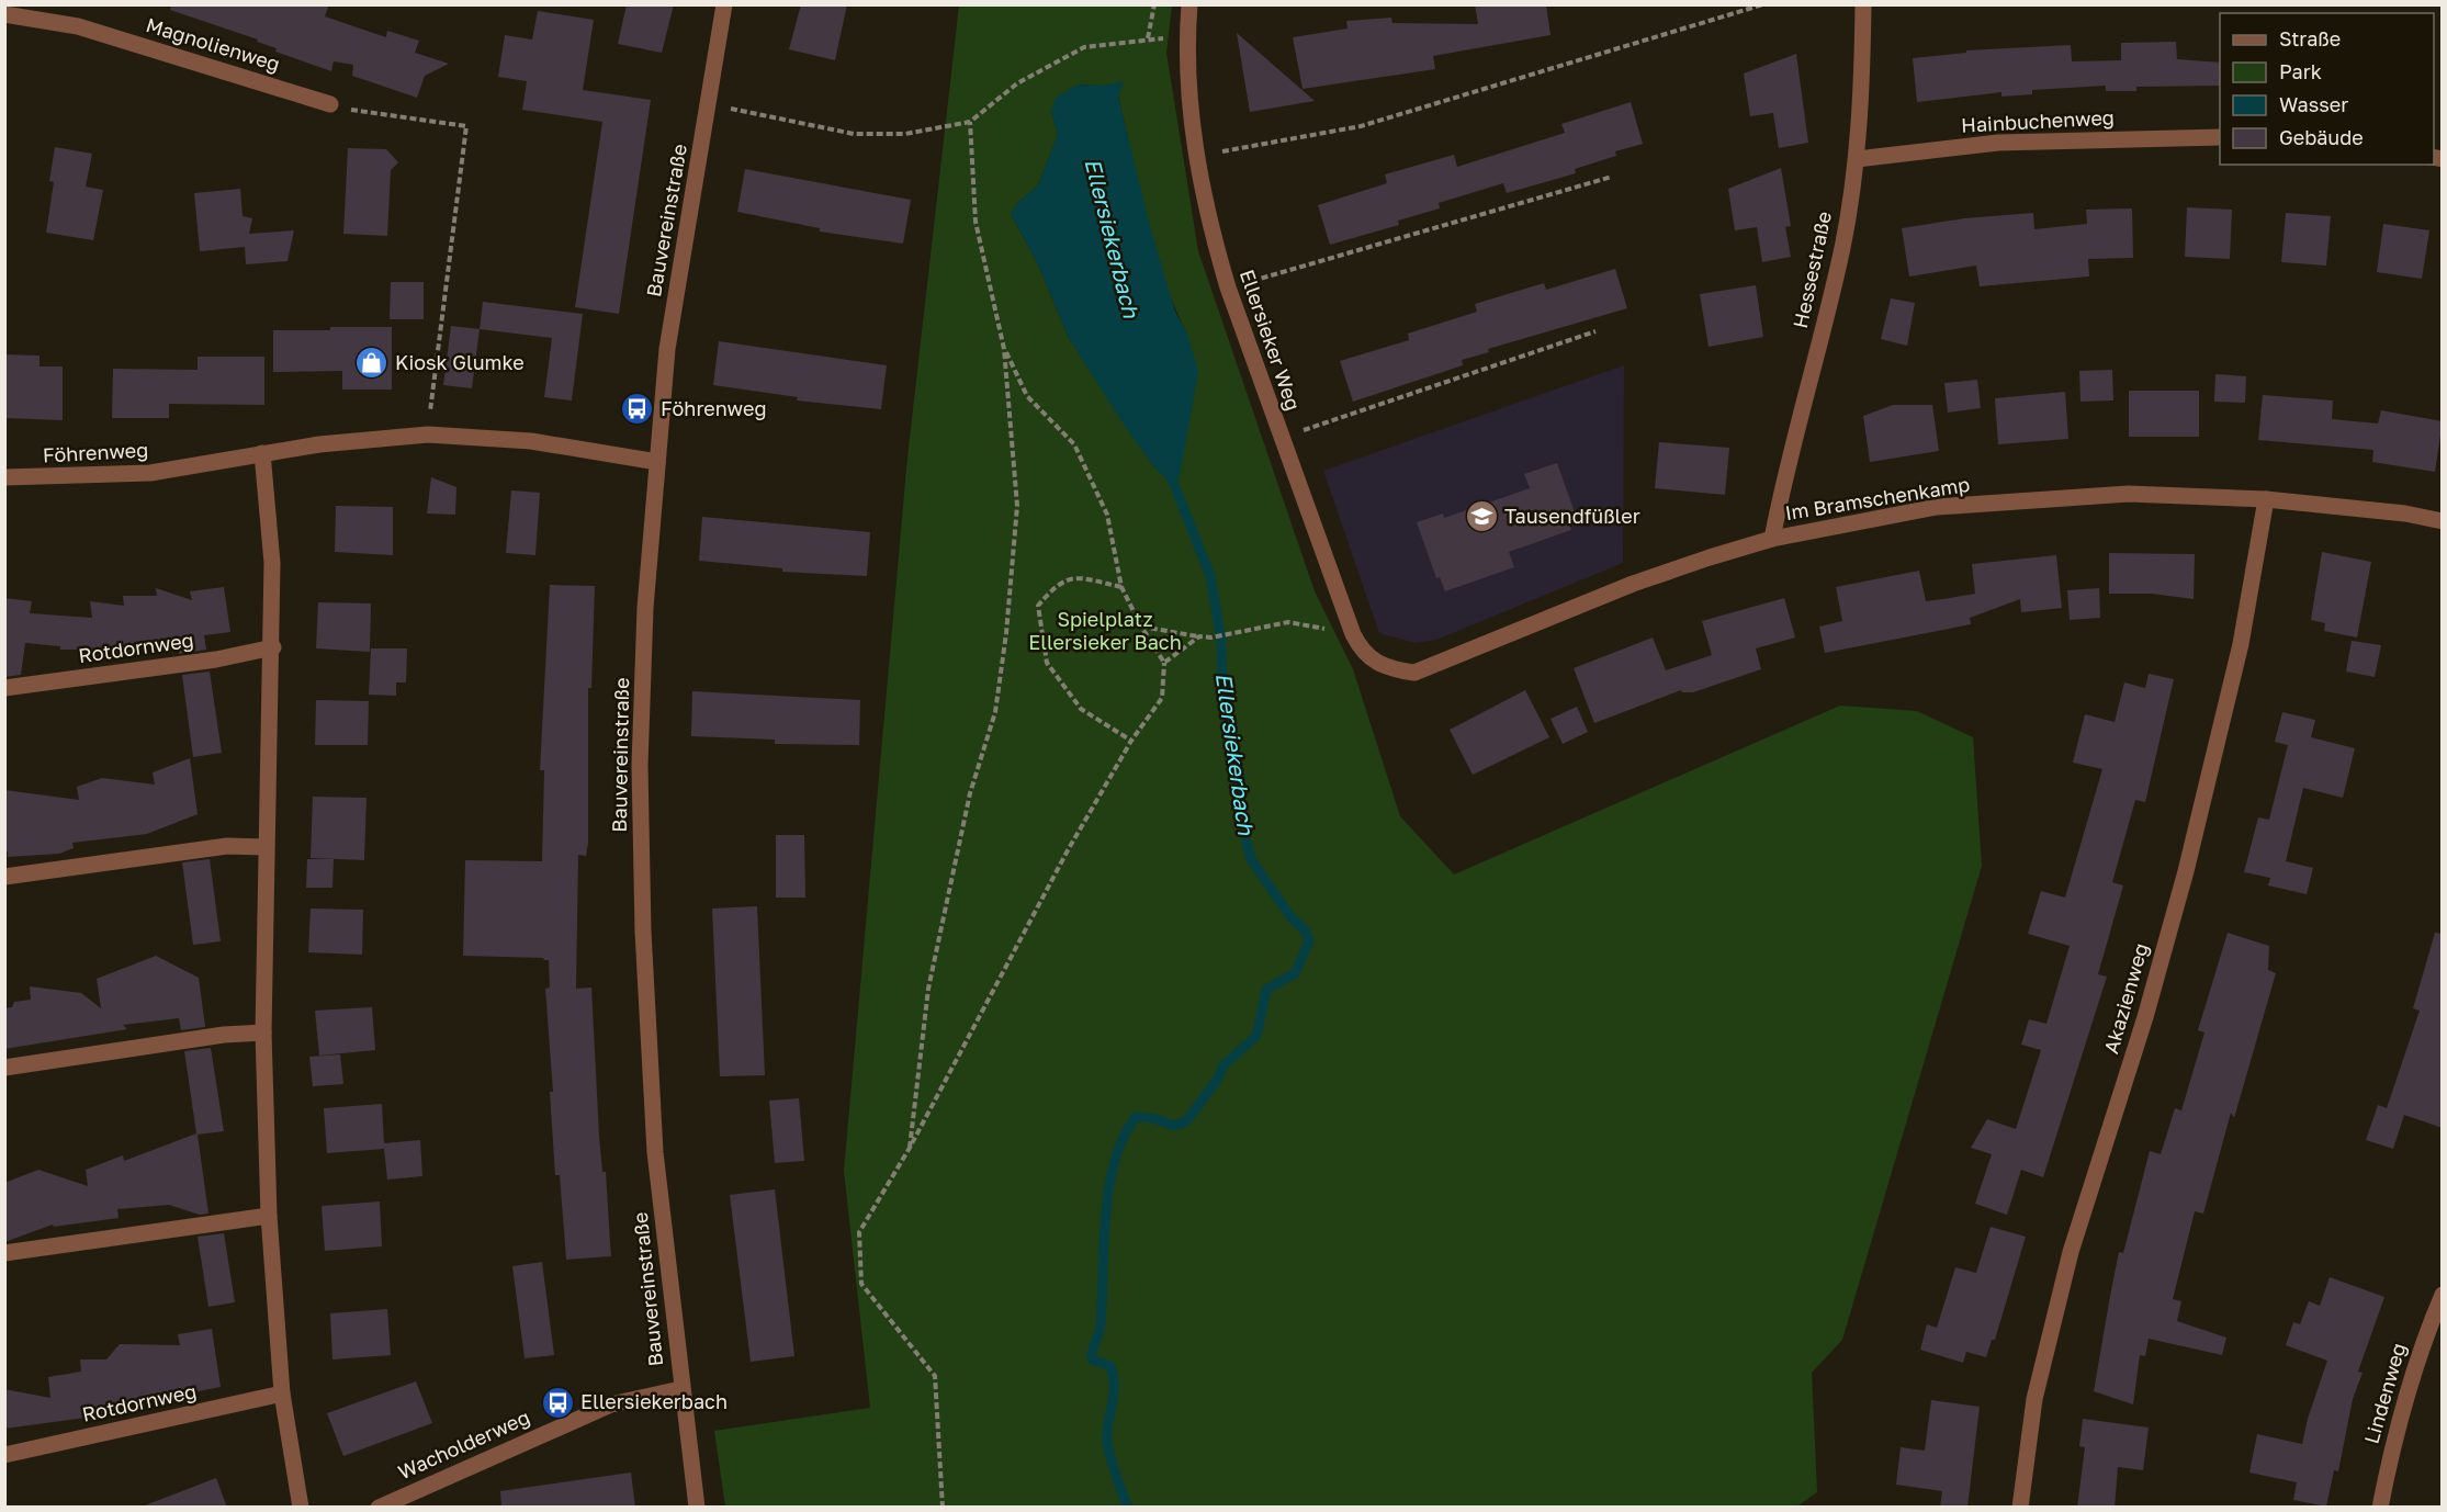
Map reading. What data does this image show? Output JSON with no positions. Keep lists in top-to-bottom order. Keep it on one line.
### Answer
{"streets":{"street":["Magnolienweg","Hainbuchenweg","Bauvereinstraße","Hessestraße","Ellersieker Weg","Föhrenweg","Im Bramschenkamp","Rotdornweg","Akazienweg","Lindenweg","Wacholderweg"]},"crossings":[["Hainbuchenweg","Hessestraße"],["Bauvereinstraße","Föhrenweg"],["Bauvereinstraße","Wacholderweg"],["Hessestraße","Im Bramschenkamp"],["Ellersieker Weg","Im Bramschenkamp"],["Im Bramschenkamp","Akazienweg"]],"water":["Ellersiekerbach"],"parks":["Spielplatz Ellersieker Bach"],"places":{"shop":["Kiosk Glumke"],"bus stop":["Föhrenweg","Ellersiekerbach"],"school or university":["Tausendfüßler"]},"legend":["Straße","Park","Wasser","Gebäude"]}
